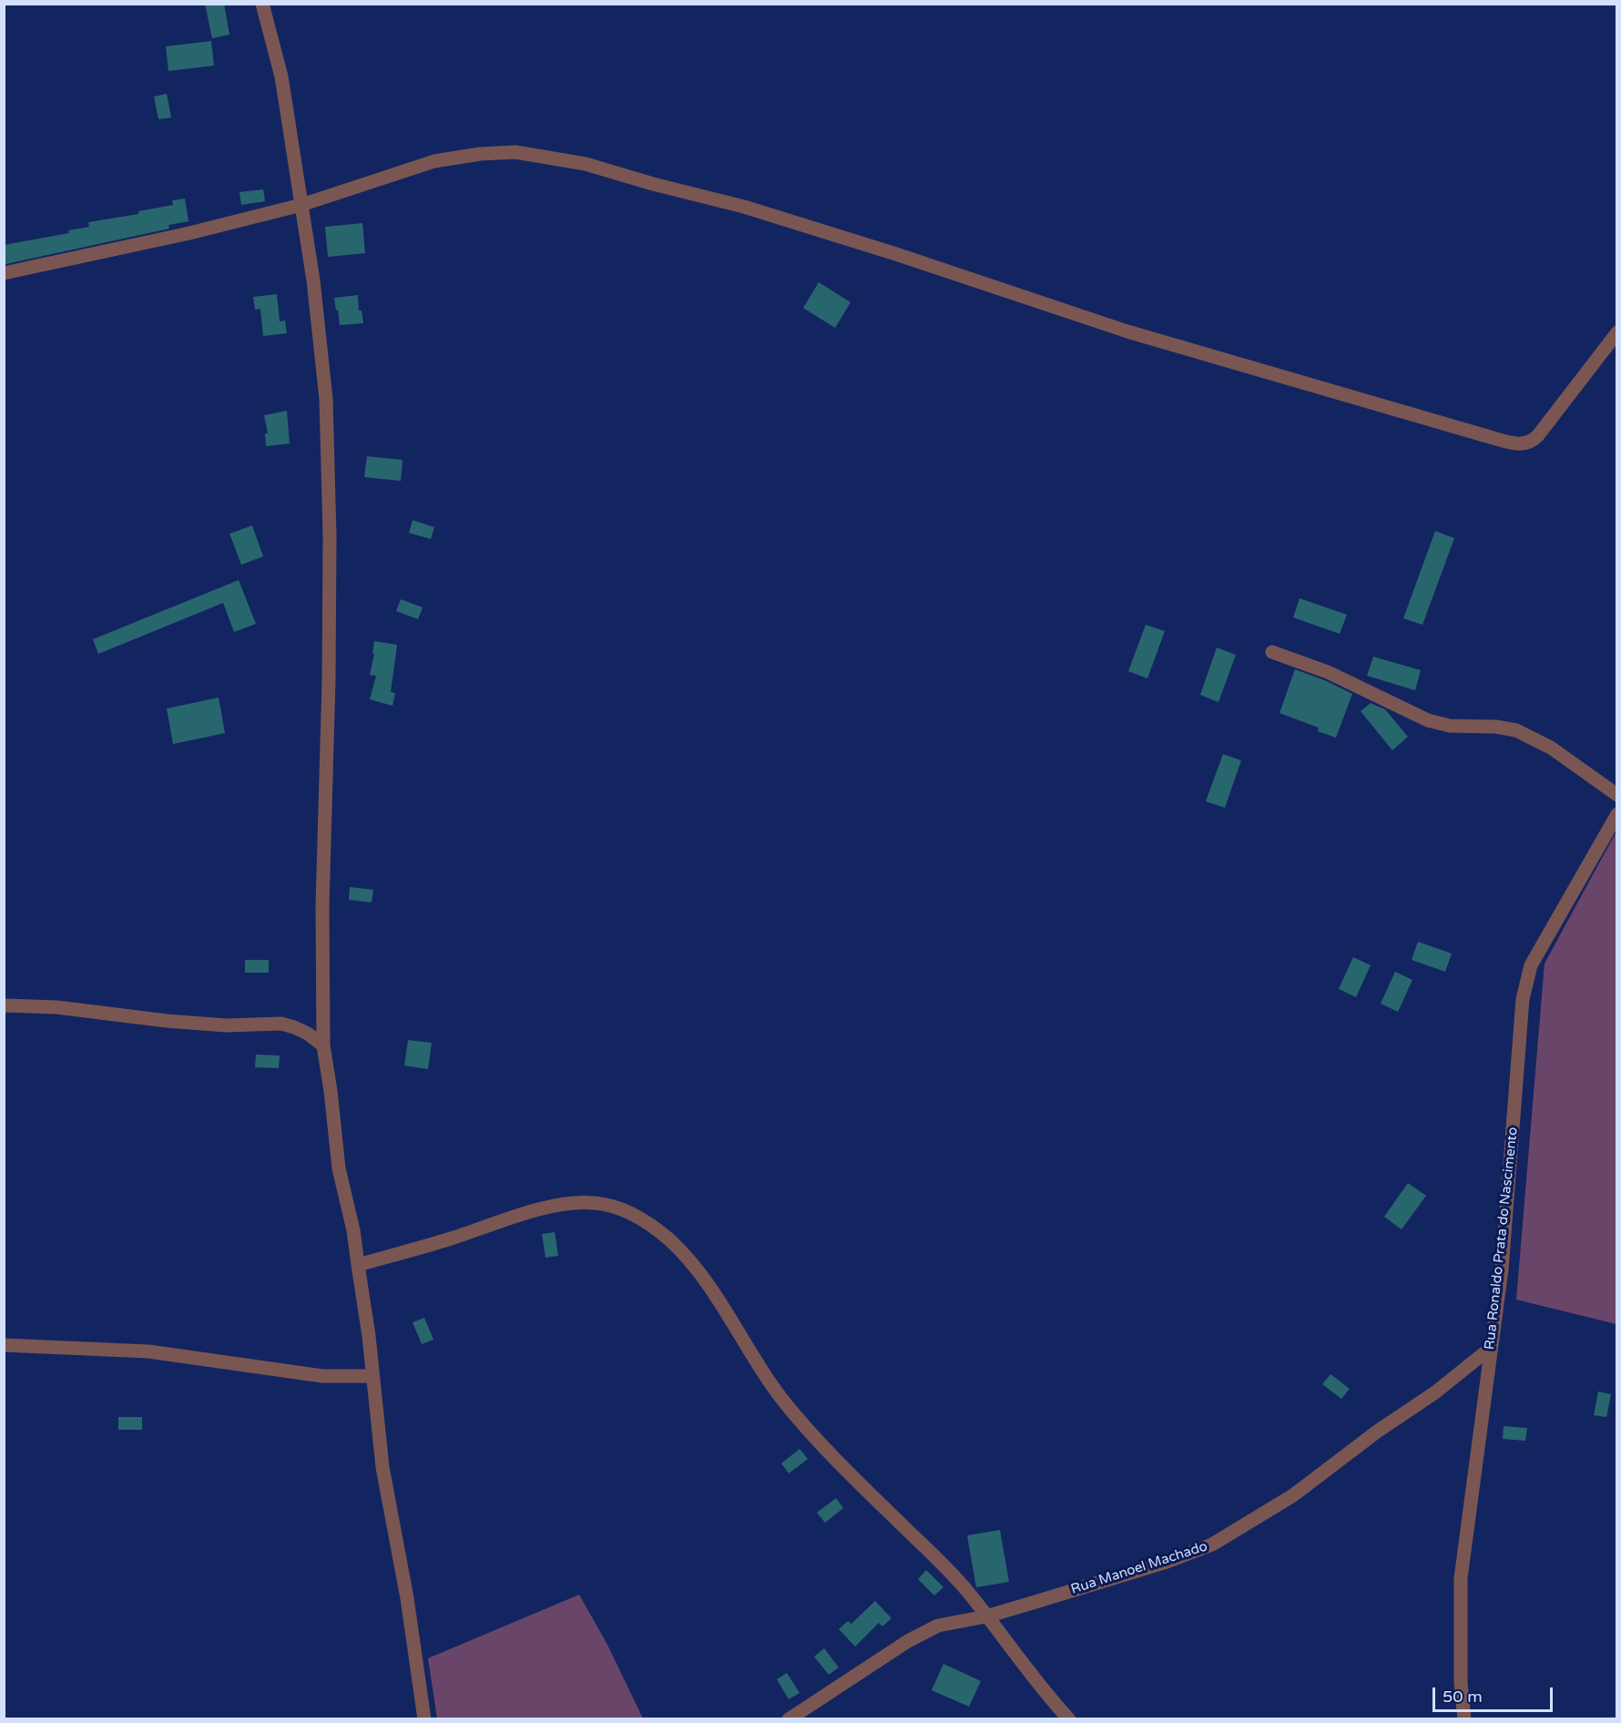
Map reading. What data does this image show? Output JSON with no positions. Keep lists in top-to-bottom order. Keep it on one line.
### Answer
{"streets":{"street":["Rua Ronaldo Prata do Nascimento","Rua Manoel Machado"]},"crossings":[["Rua Ronaldo Prata do Nascimento","Rua Manoel Machado"]],"scale_bar":"50 m"}
